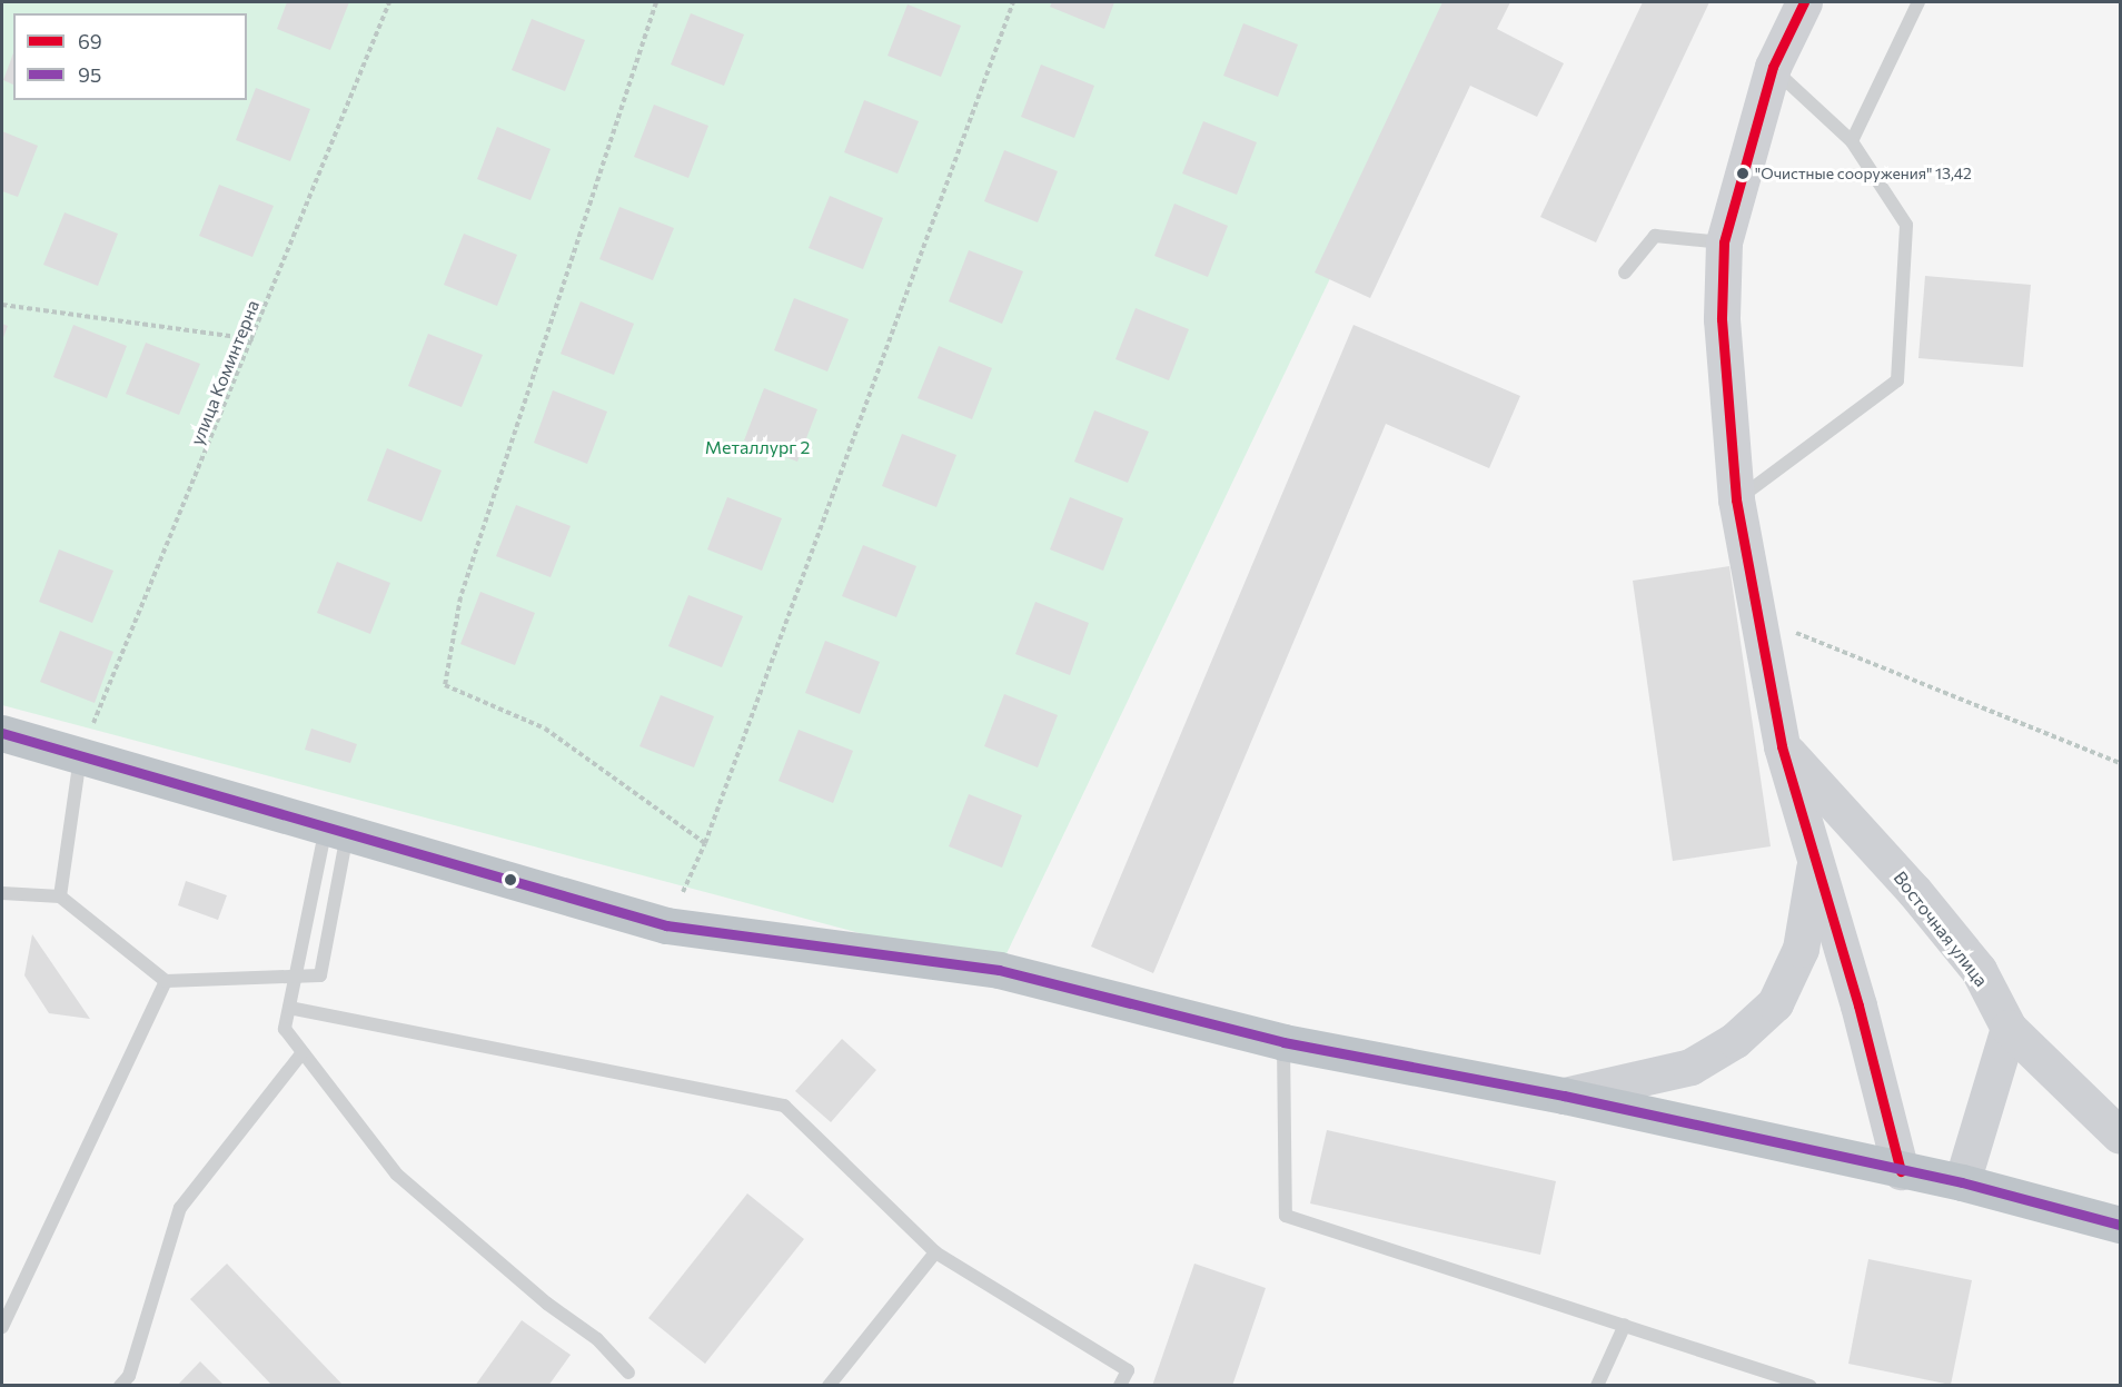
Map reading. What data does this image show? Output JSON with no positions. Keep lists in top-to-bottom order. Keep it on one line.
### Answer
{"streets":{"main road":["Восточная улица"],"path":["улица Коминтерна"]},"parks":["Металлург 2"],"places":["\"Очистные сооружения\" 13,42"],"lines":["transit line 69","transit line 95"],"legend":["69","95"]}
